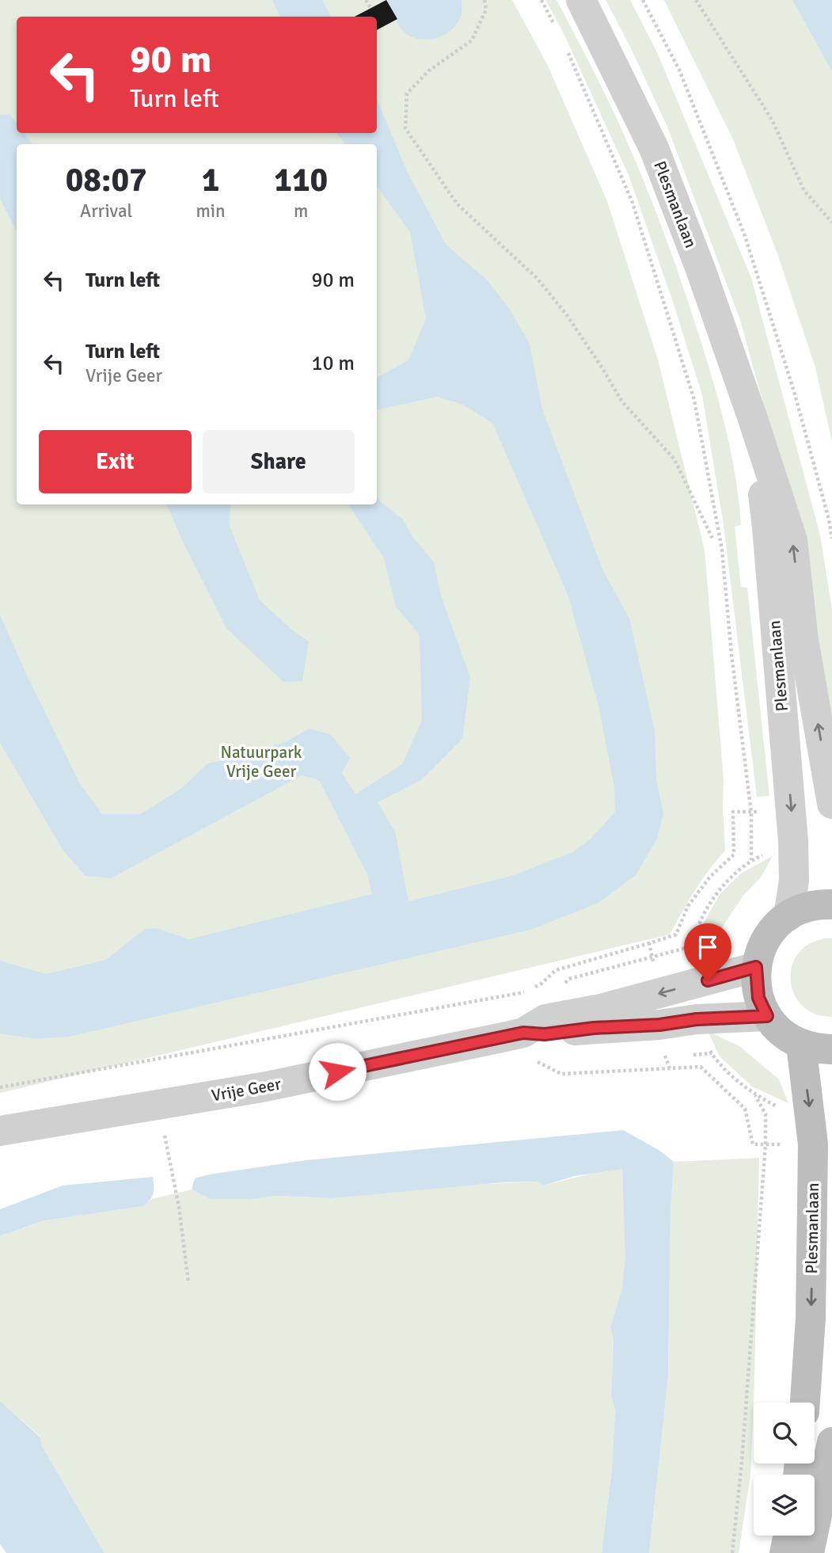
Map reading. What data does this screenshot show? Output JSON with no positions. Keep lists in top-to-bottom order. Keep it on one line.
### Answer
{"streets":{"main road":["Plesmanlaan"],"street":["Vrije Geer"]},"parks":["Natuurpark Vrije Geer"],"page":{"turn":["90 m","Turn left"],"eta":["08:07","Arrival","1","min","110","m"],"list":[{"name":"Turn left","value":"90 m"},{"name":"Turn left","note":"Vrije Geer","value":"10 m"}],"buttons":["Exit","Share"]}}
